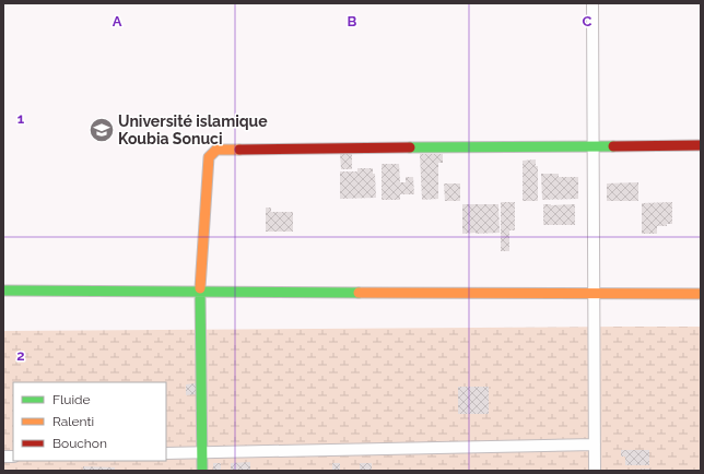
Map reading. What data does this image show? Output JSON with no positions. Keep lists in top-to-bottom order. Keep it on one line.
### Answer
{"places":{"school or university":["Université islamique Koubia Sonuci"]},"legend":["Fluide","Ralenti","Bouchon"],"grid":{"columns":["A","B","C"],"rows":["1","2"]}}
